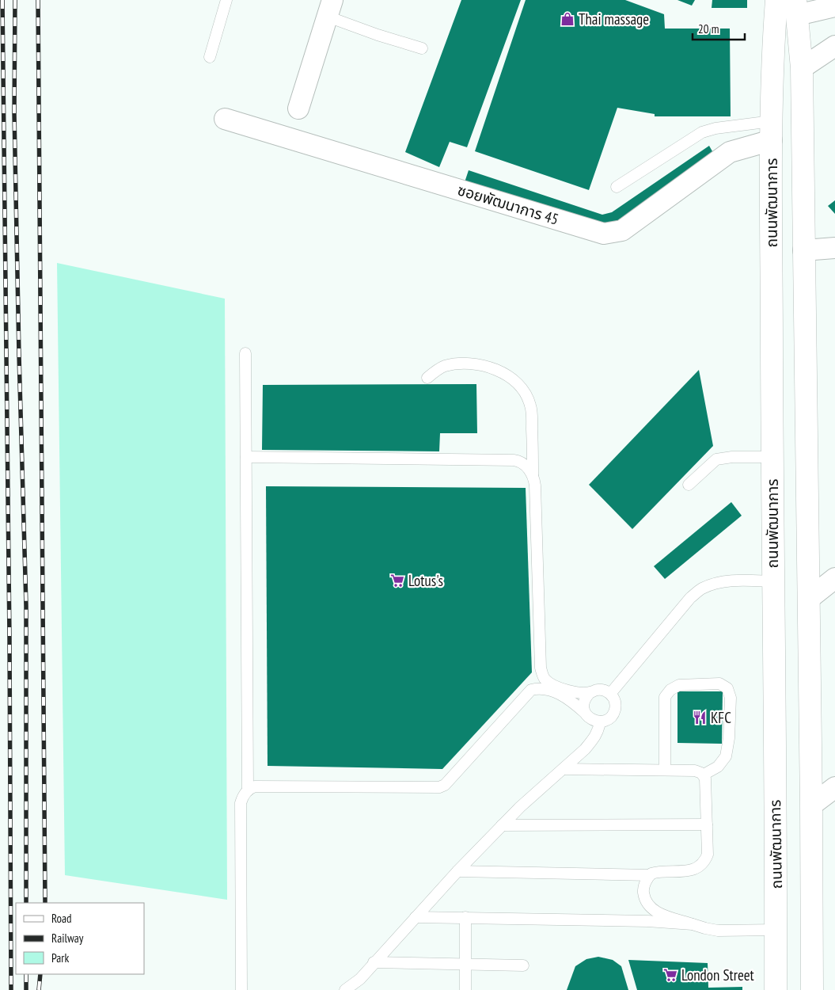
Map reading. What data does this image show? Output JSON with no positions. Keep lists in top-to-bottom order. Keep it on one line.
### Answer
{"streets":{"main road":["ถนนพัฒนาการ"],"street":["ซอยพัฒนาการ 45"]},"crossings":[["ถนนพัฒนาการ","ซอยพัฒนาการ 45"]],"places":{"shop":["Thai massage"],"supermarket":["Lotus's","London Street"],"restaurant":["KFC"]},"legend":["Road","Railway","Park"],"scale_bar":"20 m"}
